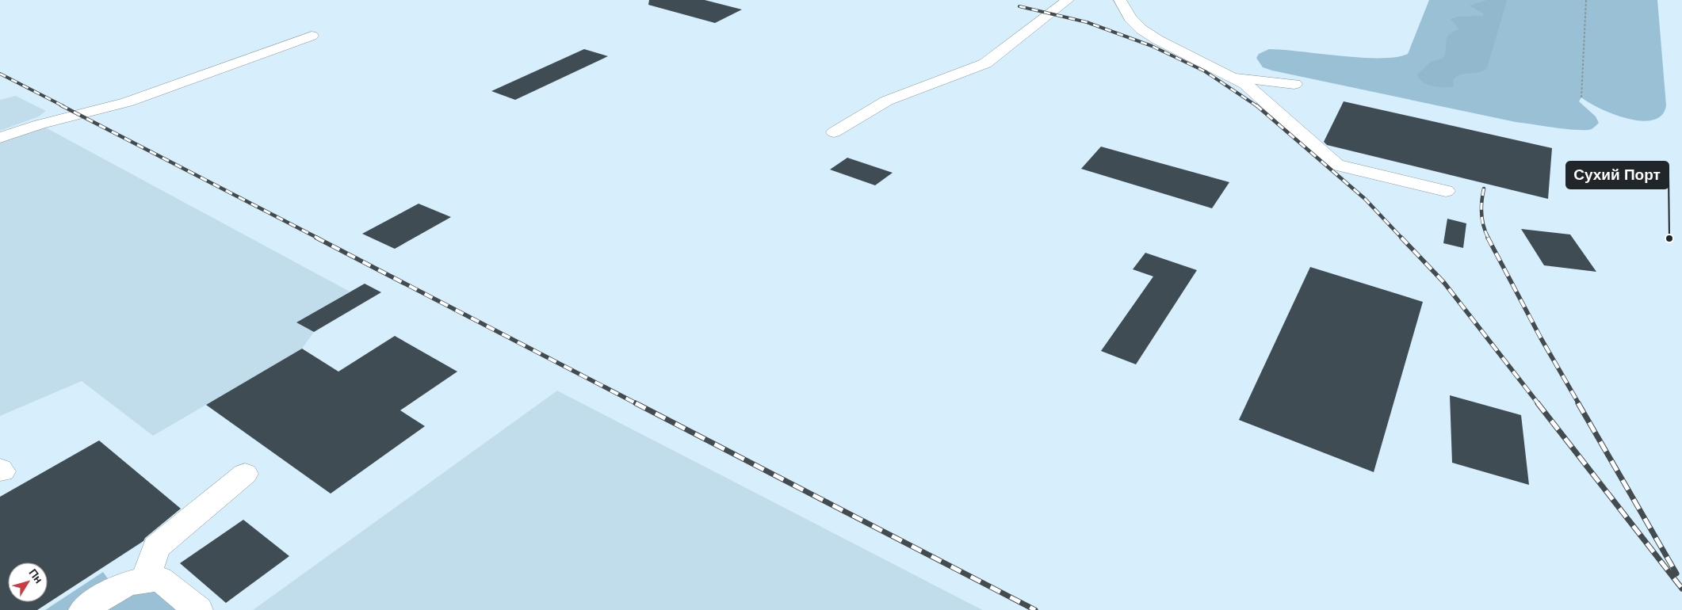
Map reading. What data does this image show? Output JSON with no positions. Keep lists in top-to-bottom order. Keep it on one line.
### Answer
{"places":["Сухий Порт"],"north":"top right"}
